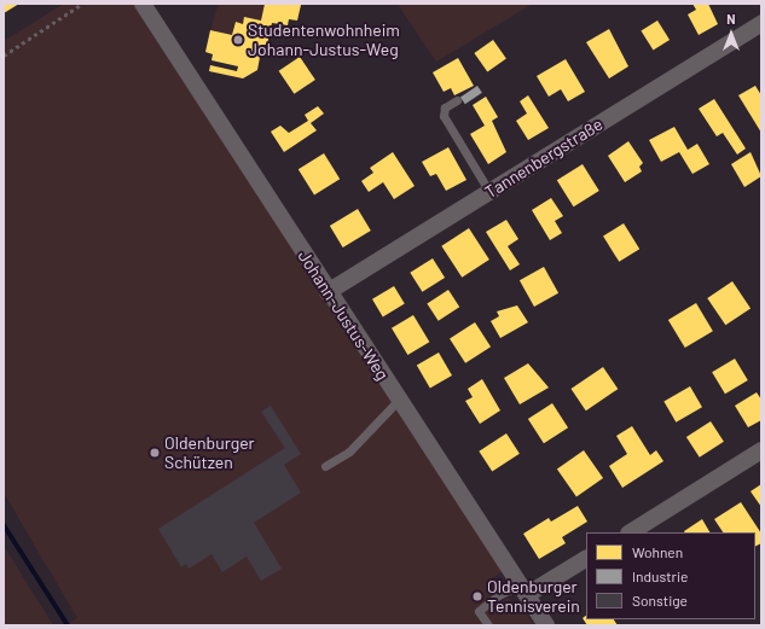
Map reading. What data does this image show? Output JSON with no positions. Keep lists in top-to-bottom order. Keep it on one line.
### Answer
{"streets":{"street":["Tannenbergstraße","Johann-Justus-Weg"]},"crossings":[["Tannenbergstraße","Johann-Justus-Weg"]],"places":["Studentenwohnheim Johann-Justus-Weg","Oldenburger Schützen","Oldenburger Tennisverein"],"legend":["Wohnen","Industrie","Sonstige"],"north":"top"}
